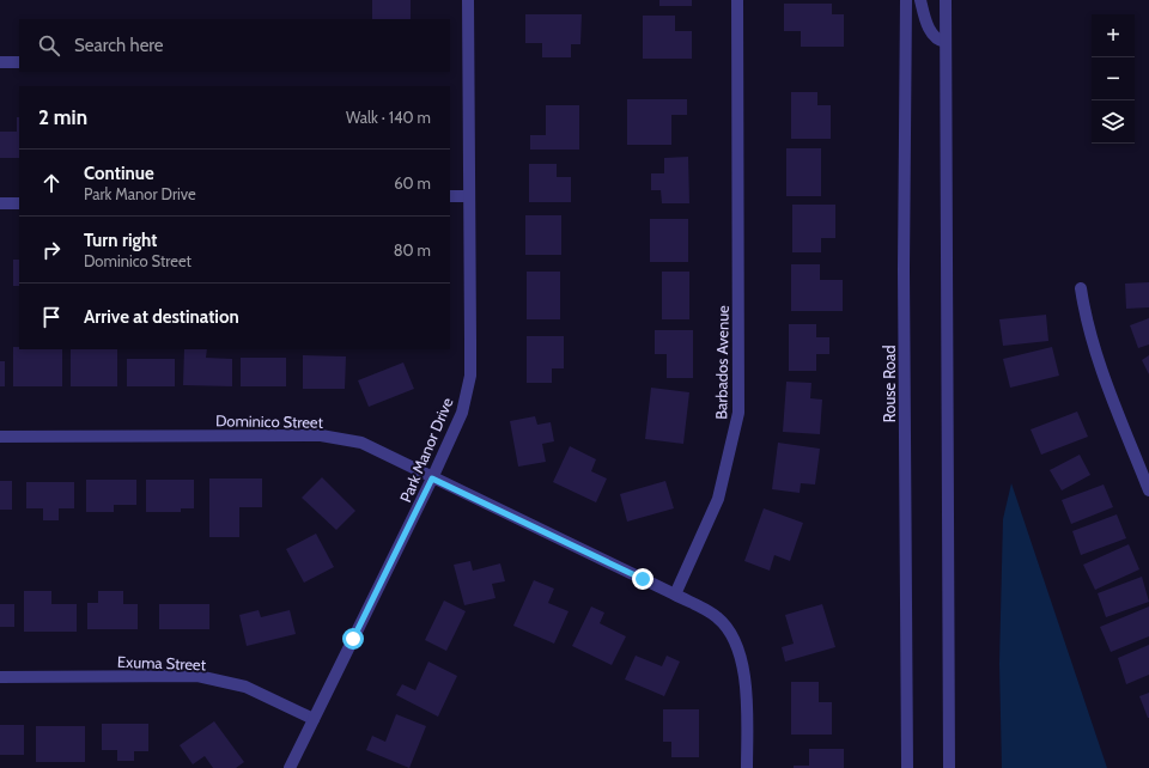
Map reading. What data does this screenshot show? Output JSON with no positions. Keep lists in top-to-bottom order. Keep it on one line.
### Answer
{"streets":{"street":["Barbados Avenue","Rouse Road","Dominico Street","Park Manor Drive","Exuma Street"]},"crossings":[["Barbados Avenue","Dominico Street"],["Dominico Street","Park Manor Drive"],["Park Manor Drive","Exuma Street"]],"page":{"map_buttons":["+","−"],"search":"Search here","heading":["2 min","Walk · 140 m"],"list":[["Continue","Park Manor Drive","60 m"],["Turn right","Dominico Street","80 m"],"Arrive at destination"]}}
